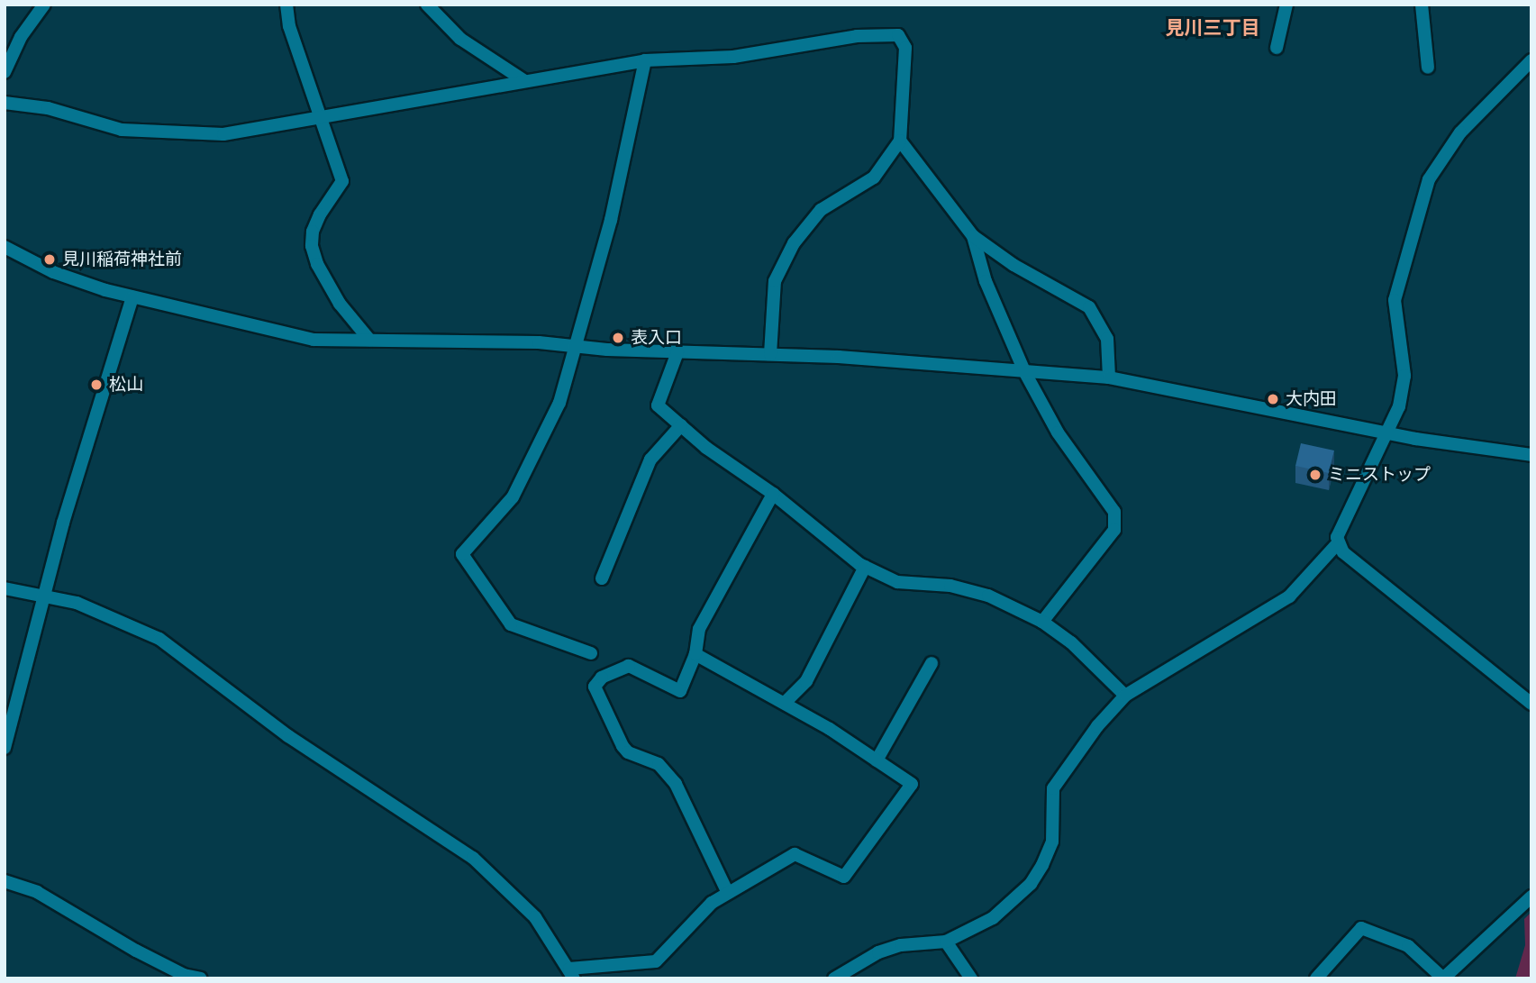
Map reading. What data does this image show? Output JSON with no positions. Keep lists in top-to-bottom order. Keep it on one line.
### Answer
{"districts":["見川三丁目"],"places":["見川稲荷神社前","表入口","松山","大内田","ミニストップ"]}
